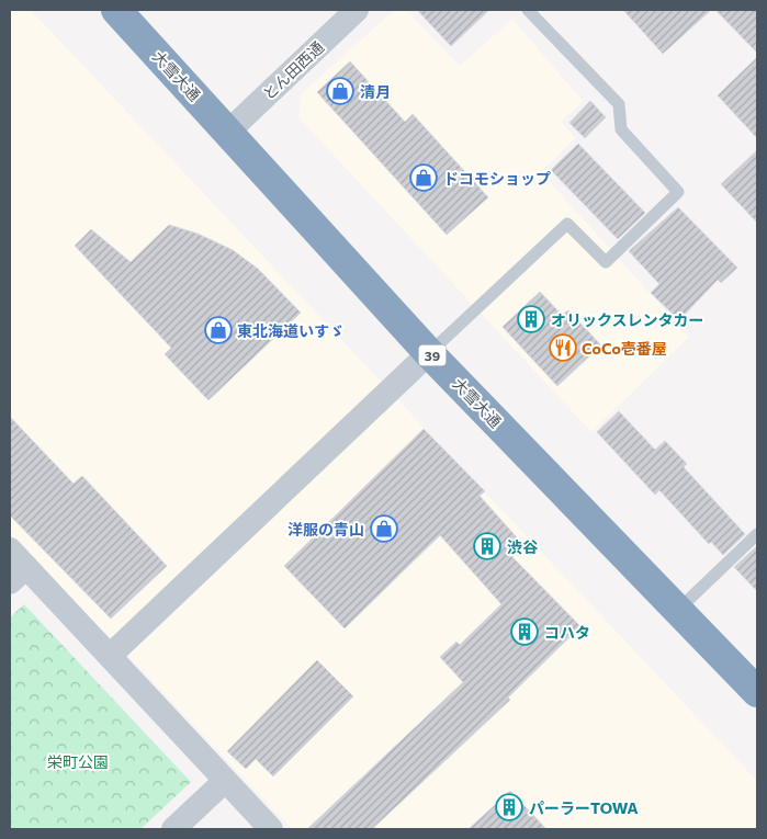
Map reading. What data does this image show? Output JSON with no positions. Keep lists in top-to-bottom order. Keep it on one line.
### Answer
{"streets":{"highway":["大雪大通","39"],"street":["とん田西通"]},"crossings":[["とん田西通","大雪大通"]],"parks":["栄町公園"],"places":{"shop":["清月","ドコモショップ","東北海道いすゞ","洋服の青山"],"building":["オリックスレンタカー","渋谷","コハタ","パーラーTOWA"],"restaurant":["CoCo壱番屋"]}}
